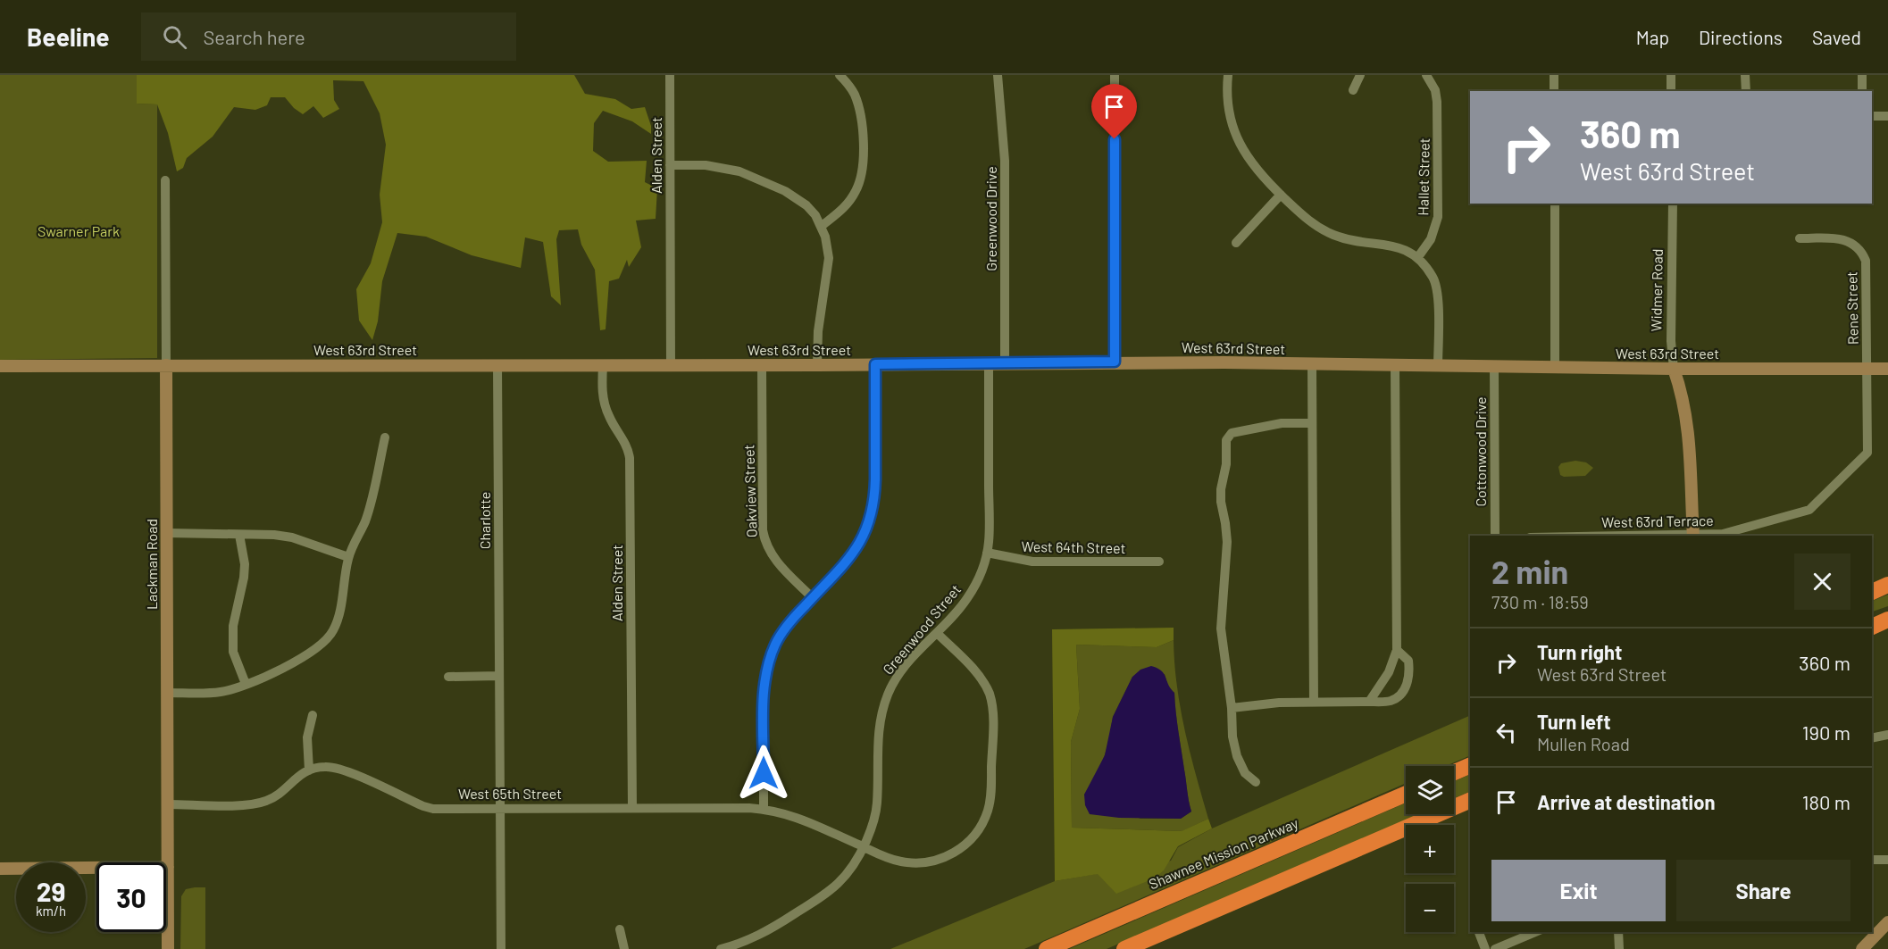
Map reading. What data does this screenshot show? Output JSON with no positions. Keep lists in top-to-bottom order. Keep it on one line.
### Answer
{"streets":{"highway":["Shawnee Mission Parkway"],"street":["Alden Street","Hallet Street","Greenwood Drive","Widmer Road","Rene Street","West 63rd Street","Cottonwood Drive","Oakview Street","Charlotte","West 63rd Terrace","West 64th Street","Lackman Road","Greenwood Street","West 65th Street"]},"crossings":[["Alden Street","West 63rd Street"],["Alden Street","West 65th Street"],["Greenwood Drive","West 63rd Street"],["Widmer Road","West 63rd Street"],["Rene Street","West 63rd Street"],["Rene Street","West 63rd Terrace"],["West 63rd Street","Cottonwood Drive"],["West 63rd Street","Oakview Street"],["West 63rd Street","Charlotte"],["West 63rd Street","West 63rd Terrace"],["West 63rd Street","Lackman Road"],["West 63rd Street","Greenwood Street"],["Charlotte","West 65th Street"],["West 64th Street","Greenwood Street"],["Greenwood Street","West 65th Street"]],"parks":["Swarner Park"],"page":{"header":"Beeline","search":"Search here","nav":["Map","Directions","Saved"],"turn":["360 m","West 63rd Street"],"heading":["2 min","730 m · 18:59"],"list":[{"name":"Turn right","note":"West 63rd Street","value":"360 m"},{"name":"Turn left","note":"Mullen Road","value":"190 m"},{"name":"Arrive at destination","value":"180 m"}],"map_buttons":["+","−"],"buttons":["Exit","Share"],"speed":"29 km/h","limit":"30"}}
